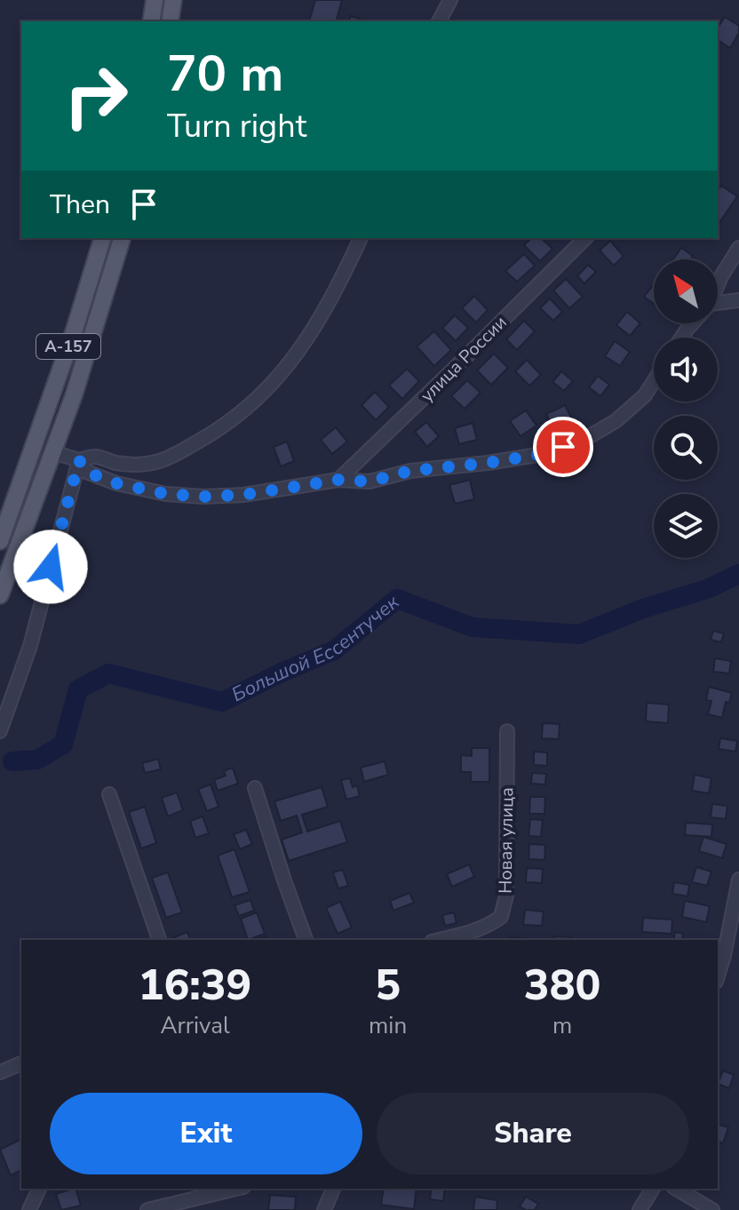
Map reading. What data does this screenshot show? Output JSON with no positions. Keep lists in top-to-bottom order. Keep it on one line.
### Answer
{"streets":{"main road":["А-157"],"street":["улица России","Новая улица"]},"water":["Большой Ессентучек"],"north":"top left","page":{"turn":["70 m","Turn right"],"then":"Then","eta":["16:39","Arrival","5","min","380","m"],"buttons":["Exit","Share"]}}
